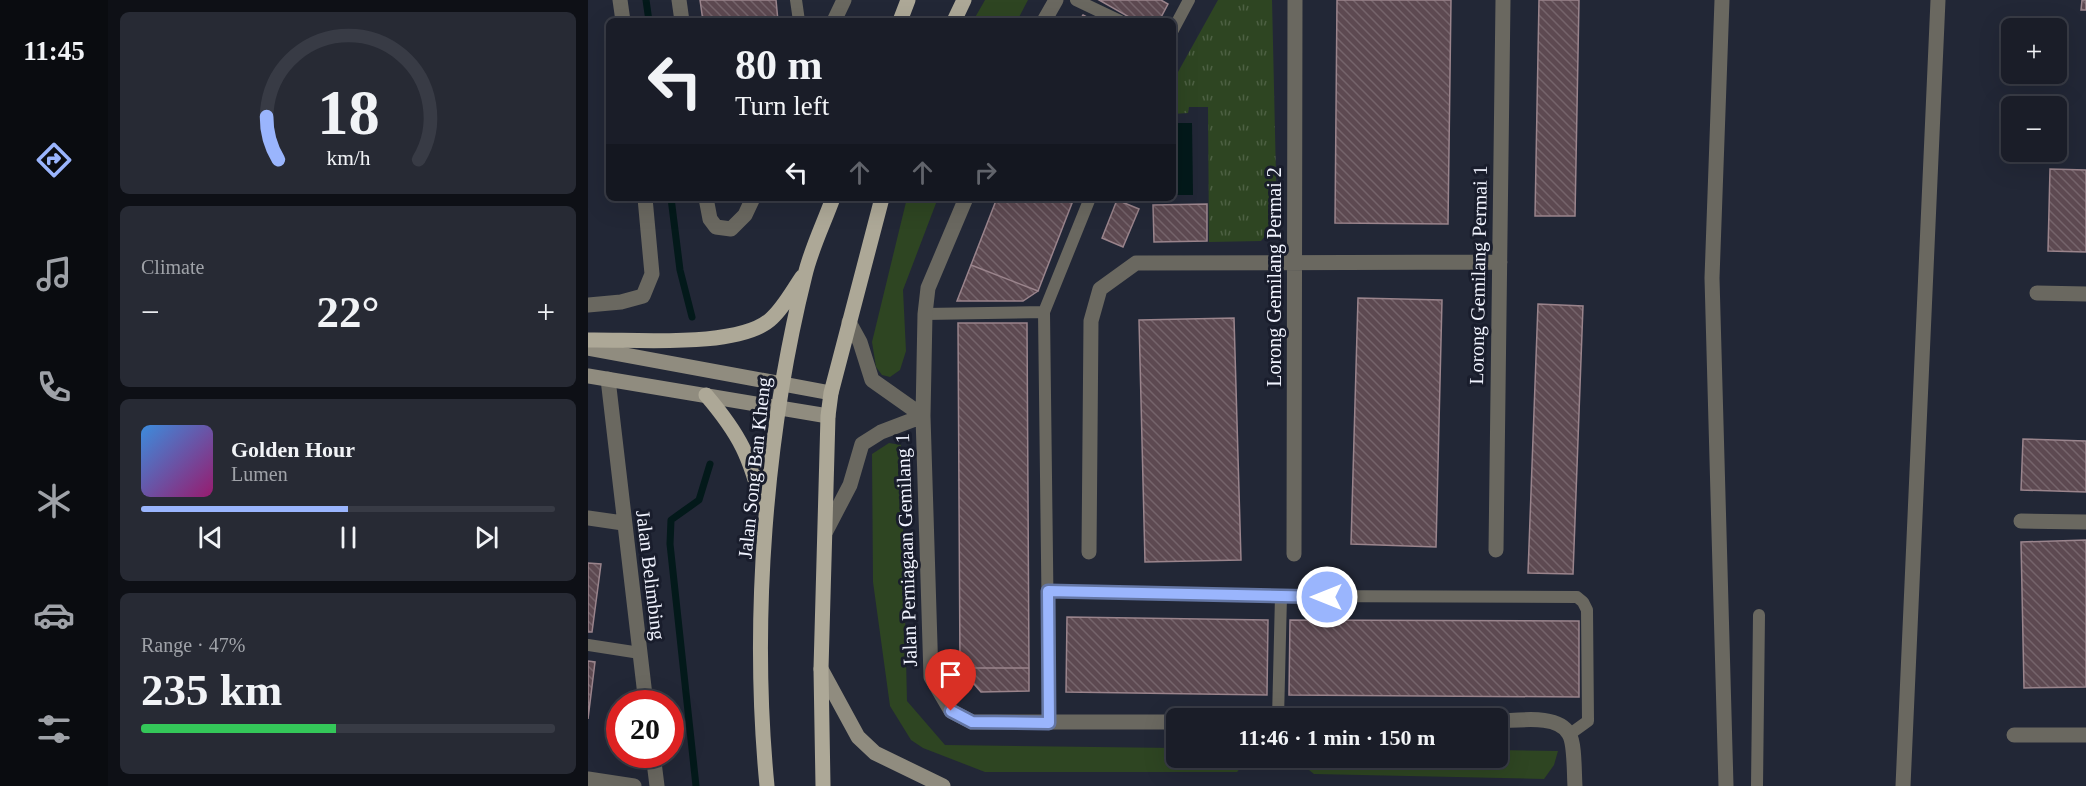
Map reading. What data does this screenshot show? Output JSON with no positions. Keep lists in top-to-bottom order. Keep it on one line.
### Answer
{"streets":{"main road":["Jalan Song Ban Kheng"],"street":["Lorong Gemilang Permai 1","Lorong Gemilang Permai 2","Jalan Perniagaan Gemilang 1","Jalan Belimbing"]},"page":{"tabs":"11:45","map_buttons":["+","−"],"turn":["80 m","Turn left"],"tile":["Climate",["Range · 47%","235 km"]],"heat":["−","22°","+"],"song":["Golden Hour","Lumen"],"limit":"20","trip":"11:46 · 1 min · 150 m","gauge":["18","km/h"]}}
